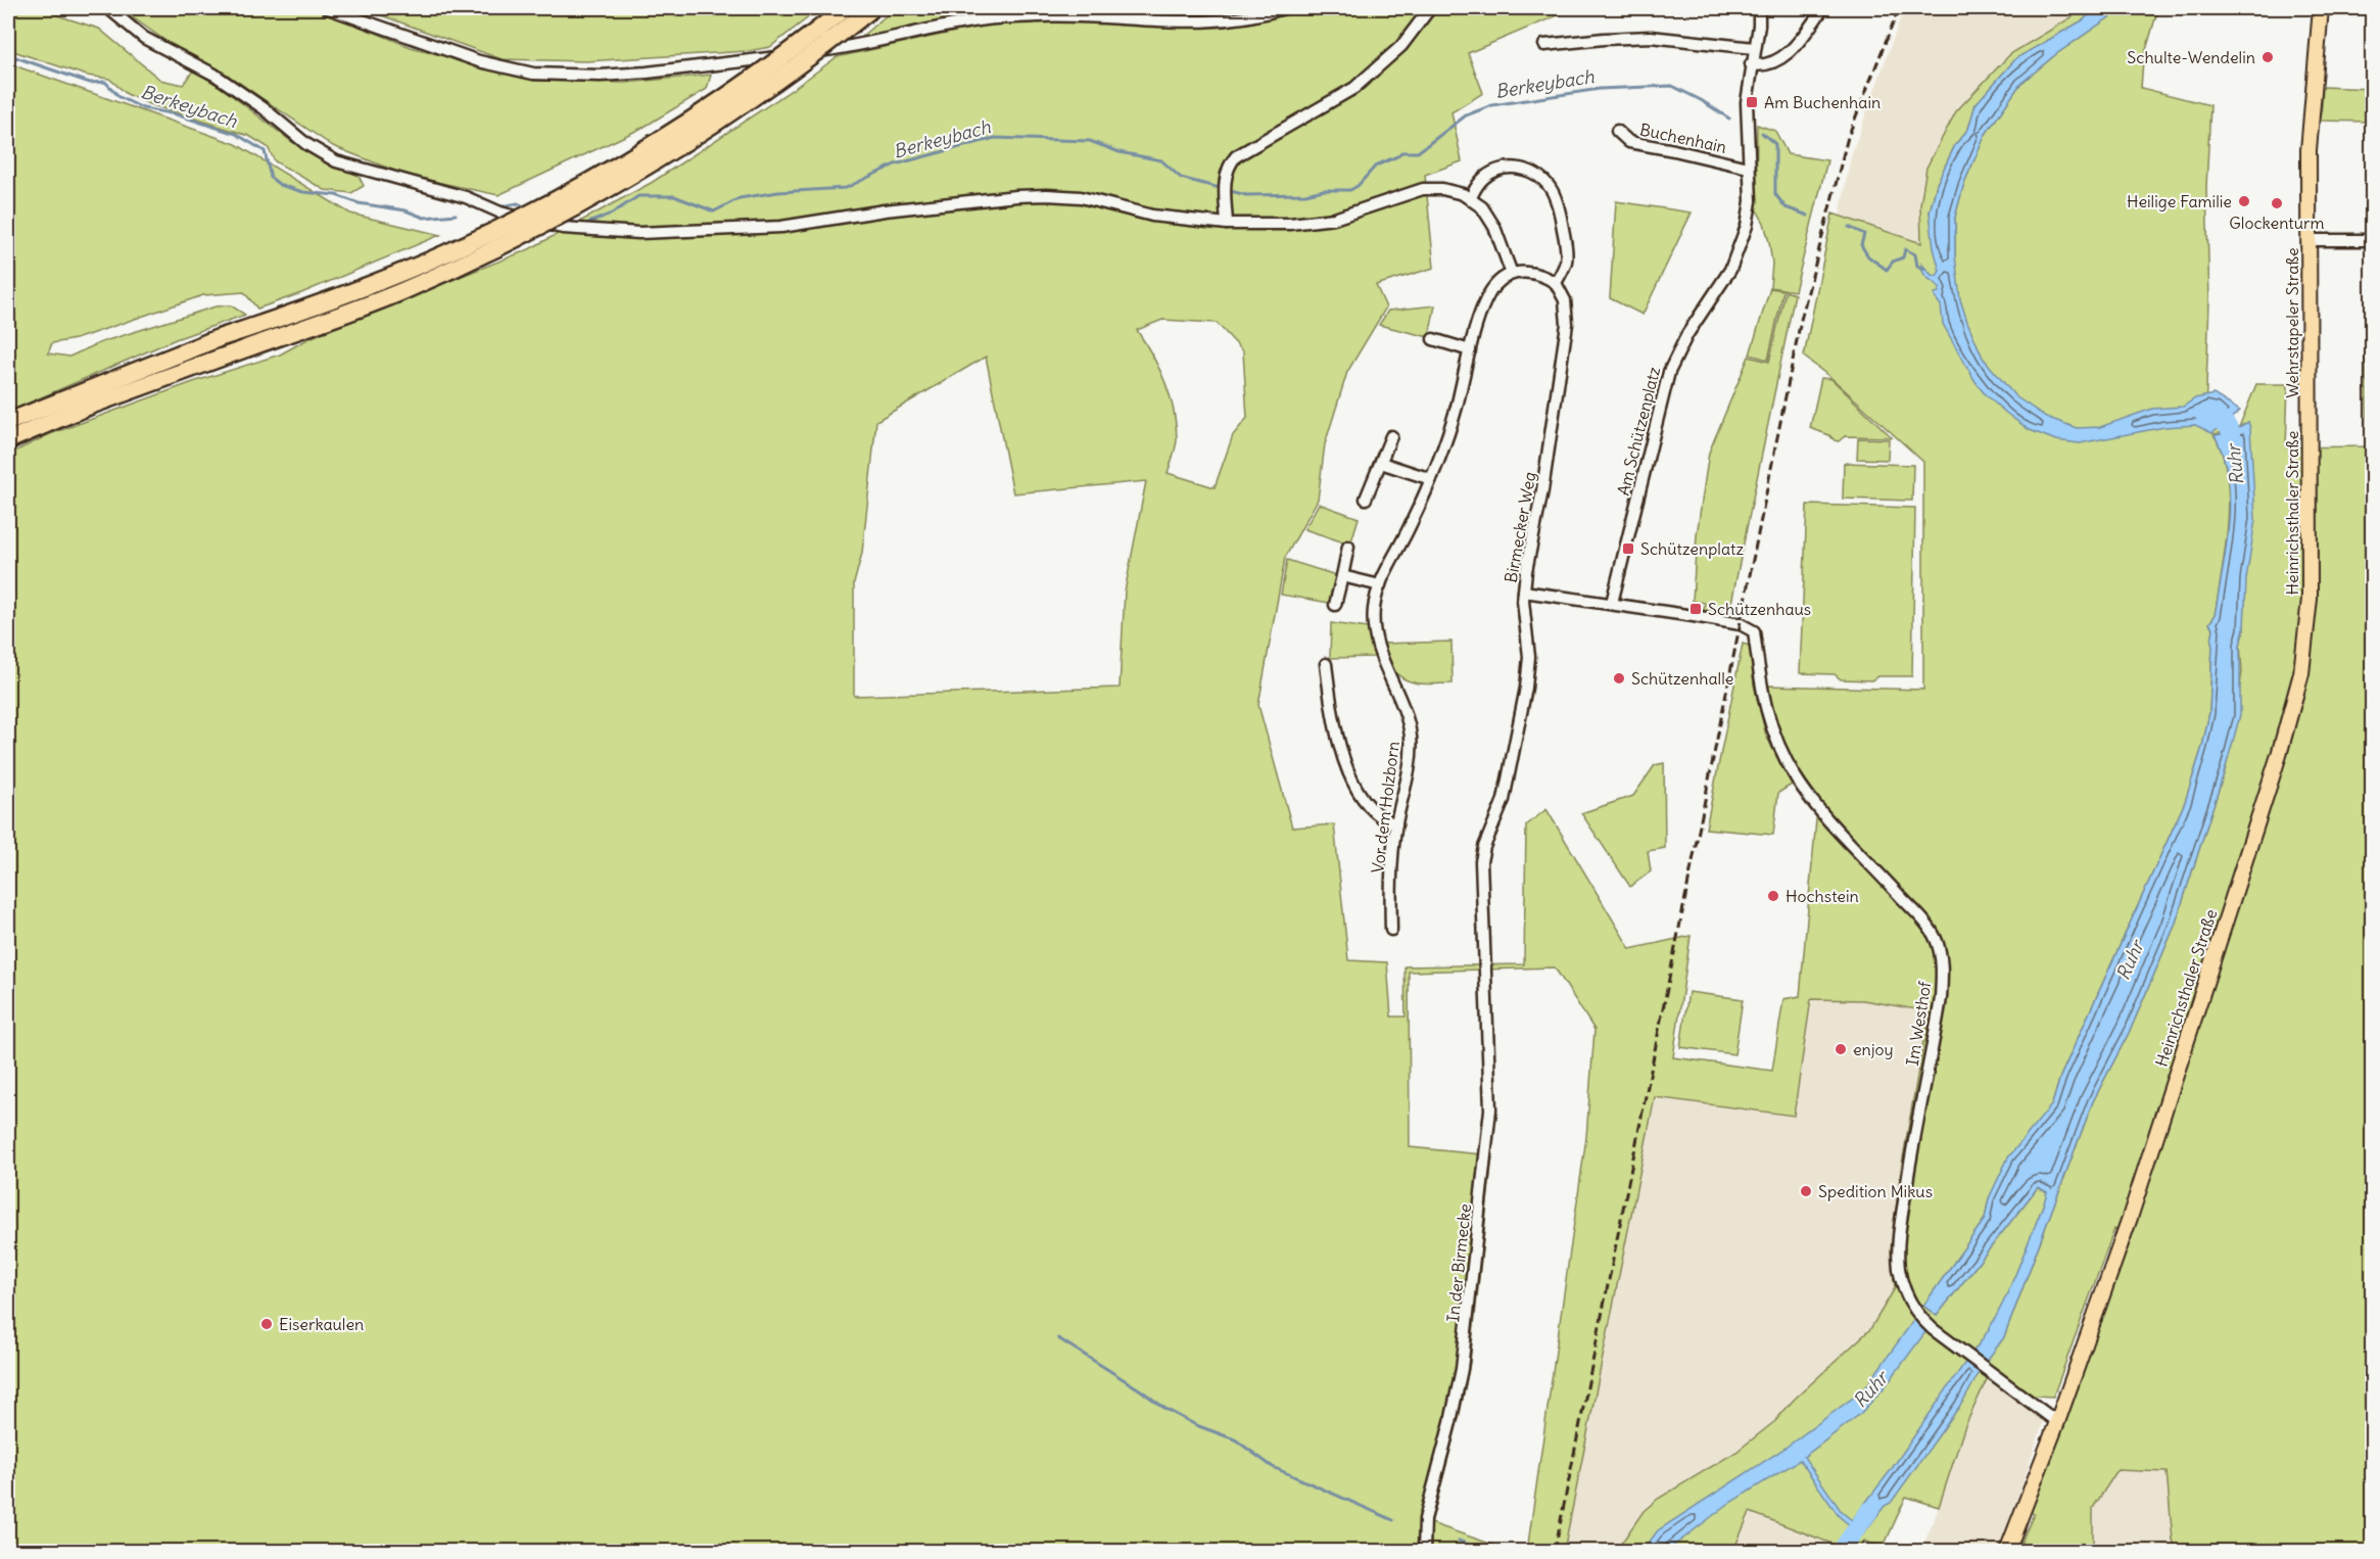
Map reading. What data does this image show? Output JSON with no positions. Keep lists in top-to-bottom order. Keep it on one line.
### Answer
{"streets":{"main road":["Wehrstapeler Straße","Heinrichsthaler Straße"],"street":["Buchenhain","Am Schützenplatz","Birmecker Weg","Vor dem Holzborn","Im Westhof","In der Birmecke"]},"crossings":[["Buchenhain","Am Schützenplatz"],["Wehrstapeler Straße","Heinrichsthaler Straße"],["Am Schützenplatz","Im Westhof"],["Heinrichsthaler Straße","Im Westhof"],["Birmecker Weg","In der Birmecke"]],"water":["Berkeybach","Ruhr"],"places":{"other":["Schulte-Wendelin","Heilige Familie","Glockenturm","Schützenhalle","Hochstein","enjoy","Spedition Mikus","Eiserkaulen"],"transit":["Am Buchenhain","Schützenplatz","Schützenhaus"]}}
